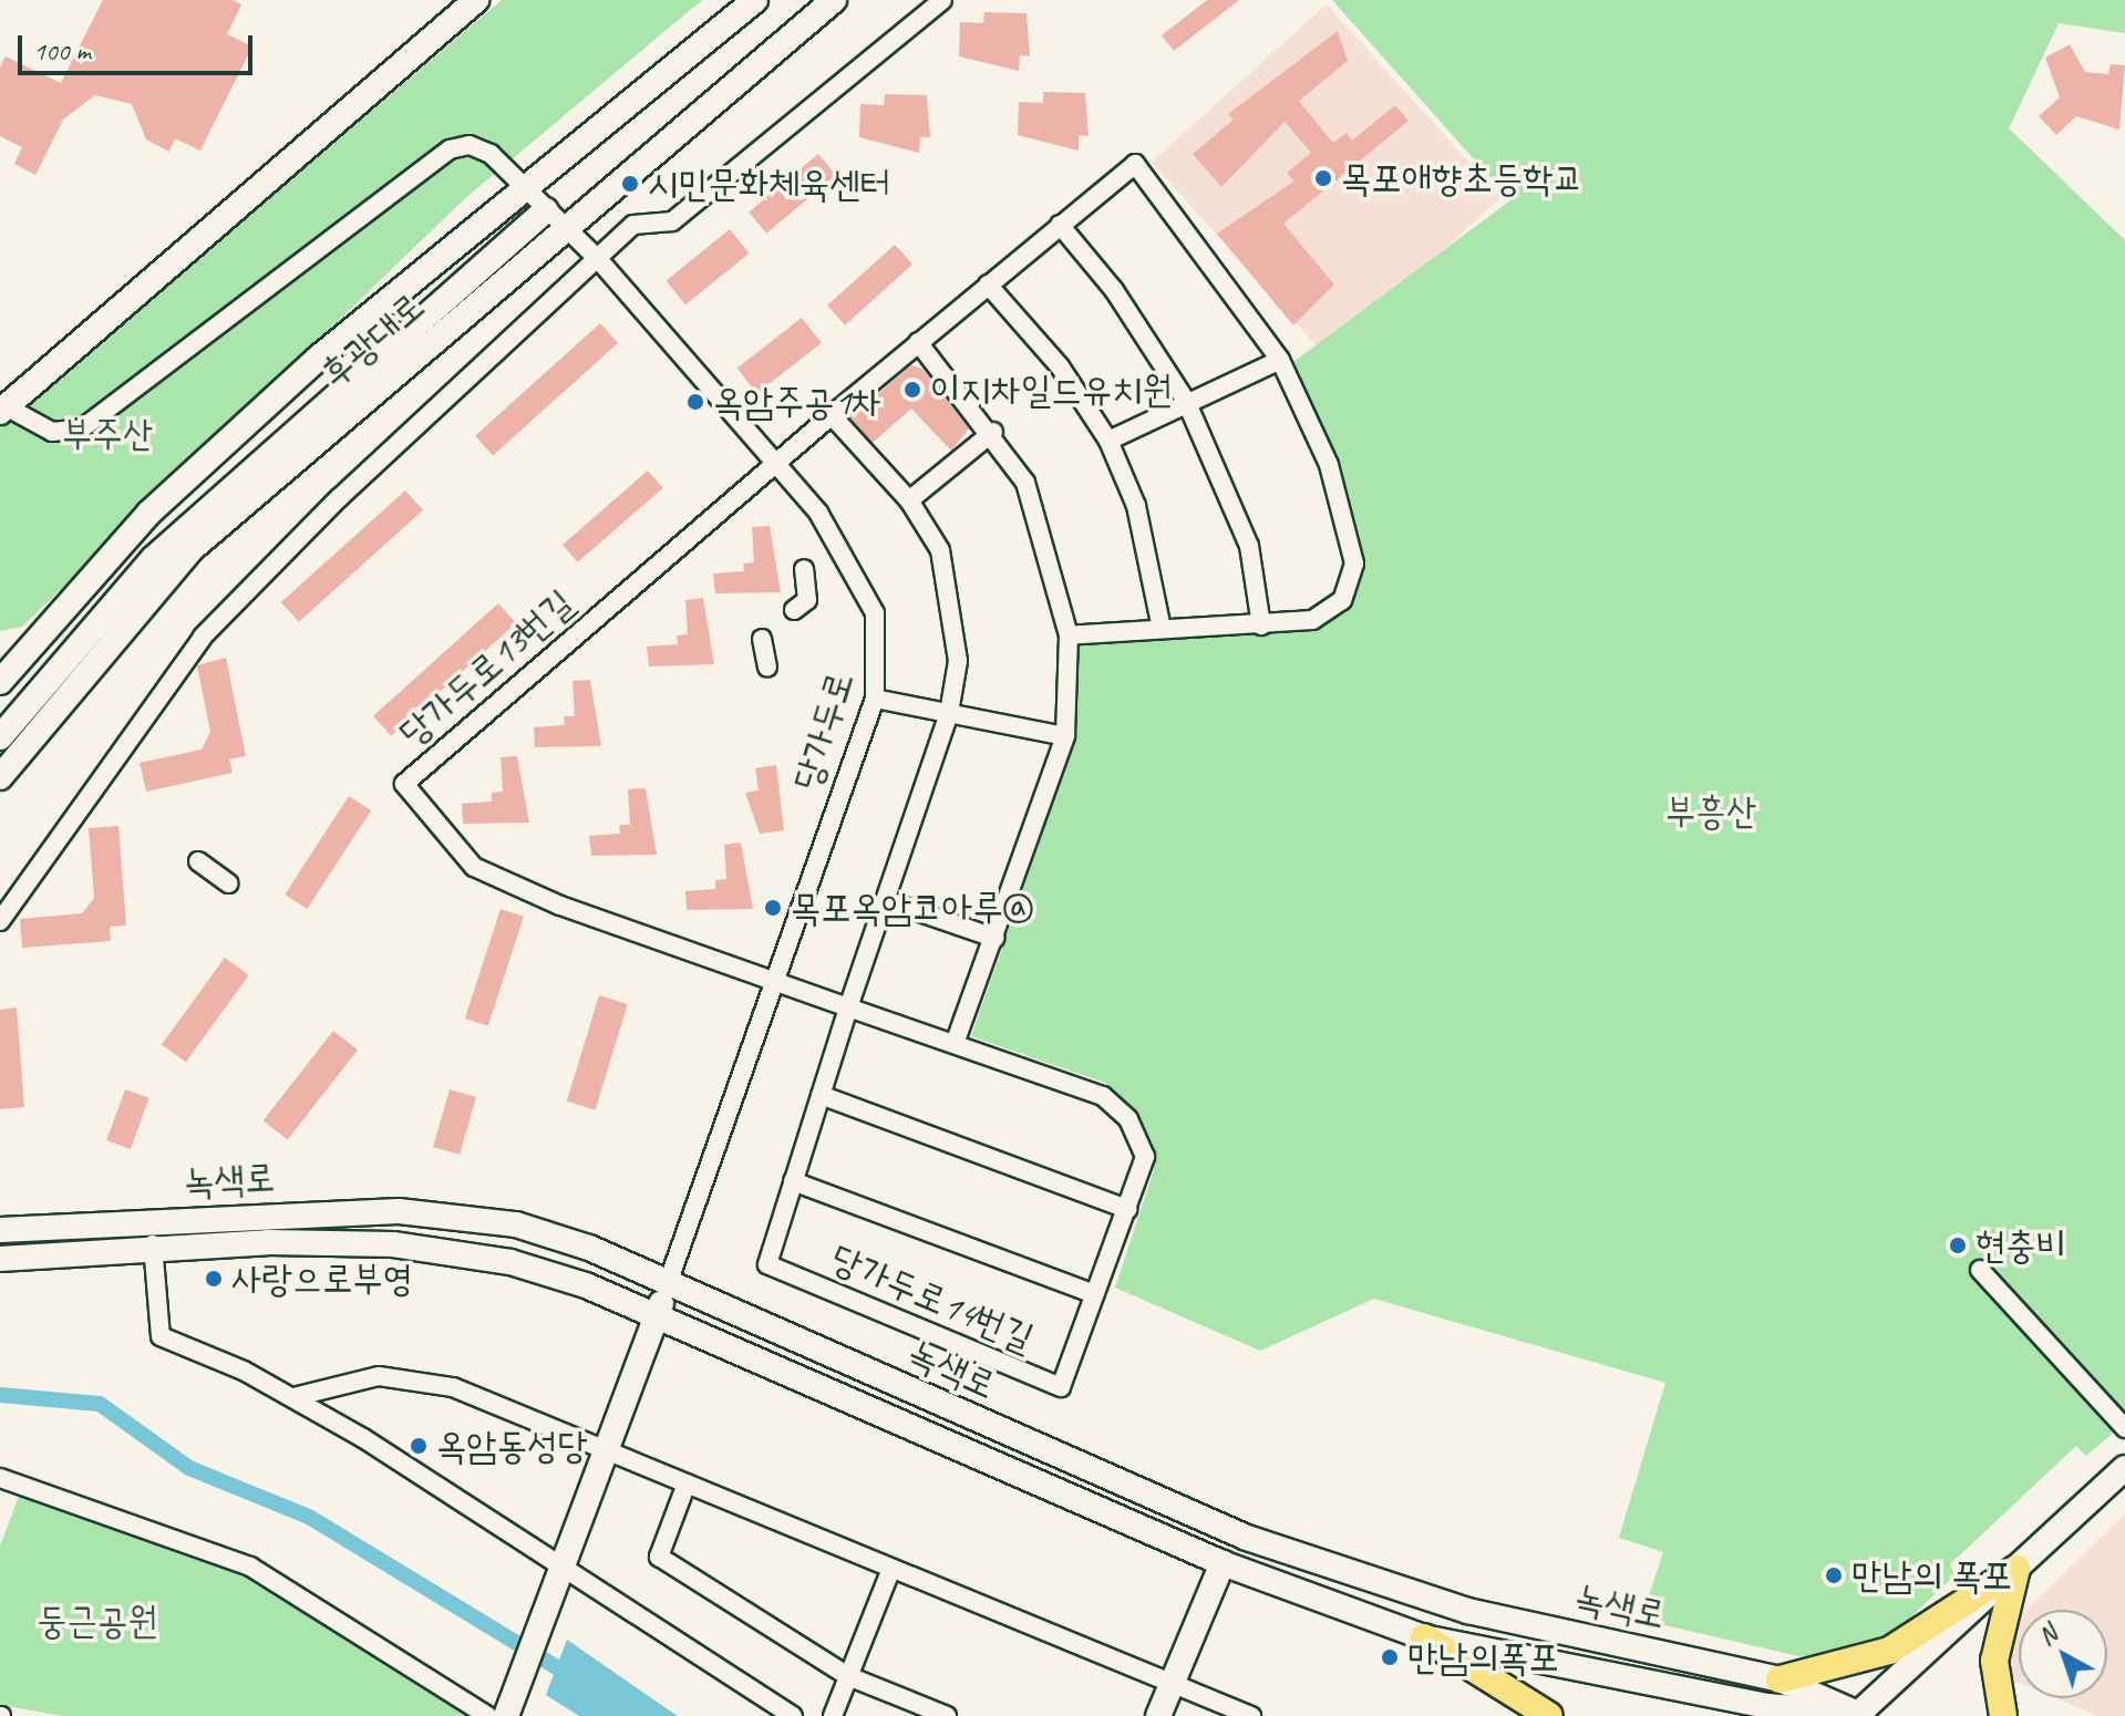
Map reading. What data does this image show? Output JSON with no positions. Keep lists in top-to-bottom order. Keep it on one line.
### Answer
{"streets":{"street":["후광대로","당가두로13번길","당가두로","녹색로","당가두로14번길"]},"crossings":[["후광대로","당가두로"],["당가두로13번길","당가두로"],["당가두로","녹색로"]],"parks":["부주산","부흥산","둥근공원"],"places":["목포애향초등학교","시민문화체육센터","이지차일드유치원","옥암주공1차","목포옥암코아루ⓐ","현충비","사랑으로부영","옥암동성당","만남의 폭포","만남의폭포"],"scale_bar":"100 m","north":"top left"}
